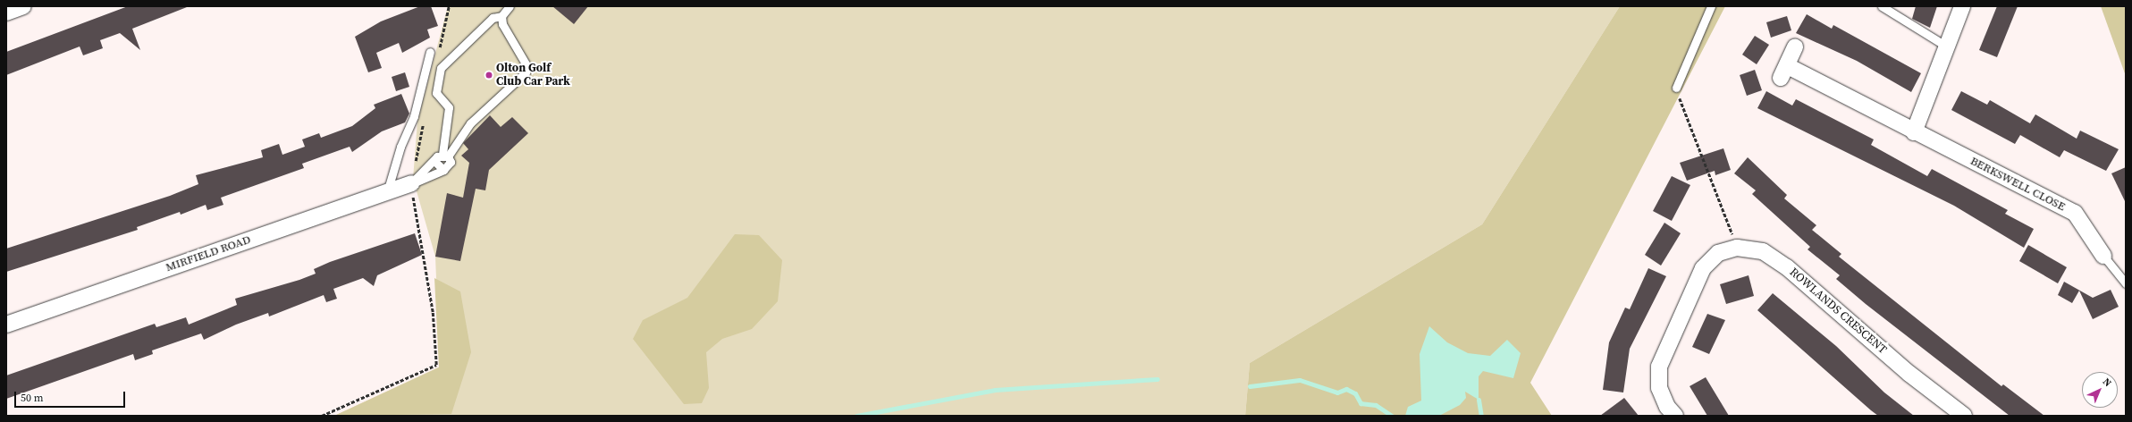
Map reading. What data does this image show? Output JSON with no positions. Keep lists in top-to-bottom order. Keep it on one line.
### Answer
{"streets":{"street":["BERKSWELL CLOSE","MIRFIELD ROAD","ROWLANDS CRESCENT"]},"places":["Olton Golf Club Car Park"],"scale_bar":"50 m","north":"top right"}
